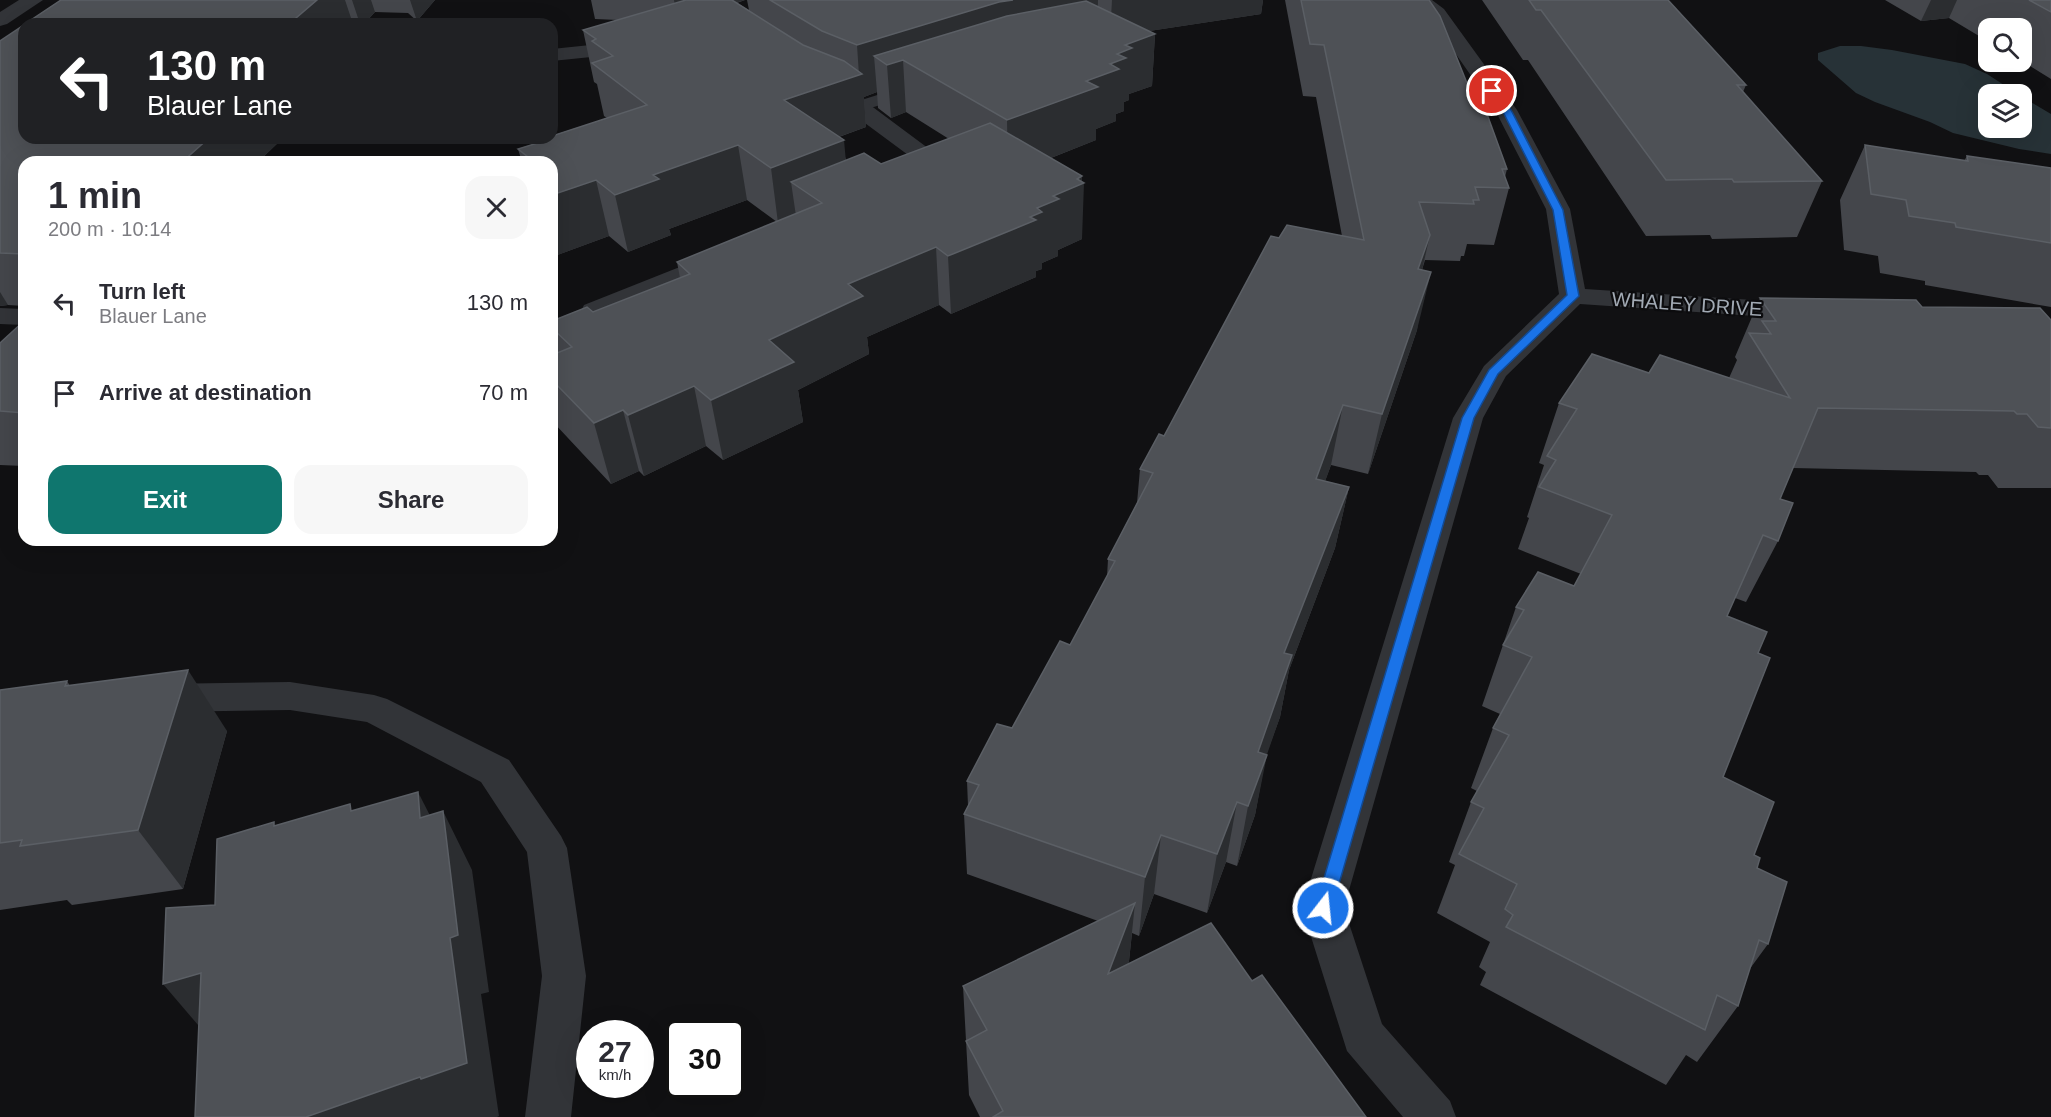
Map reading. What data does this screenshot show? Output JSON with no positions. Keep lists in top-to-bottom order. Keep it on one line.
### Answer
{"streets":{"street":["WHALEY DRIVE"]},"page":{"turn":["130 m","Blauer Lane"],"heading":["1 min","200 m · 10:14"],"list":[{"name":"Turn left","note":"Blauer Lane","value":"130 m"},{"name":"Arrive at destination","value":"70 m"}],"buttons":["Exit","Share"],"speed":"27 km/h","limit":"30"}}
